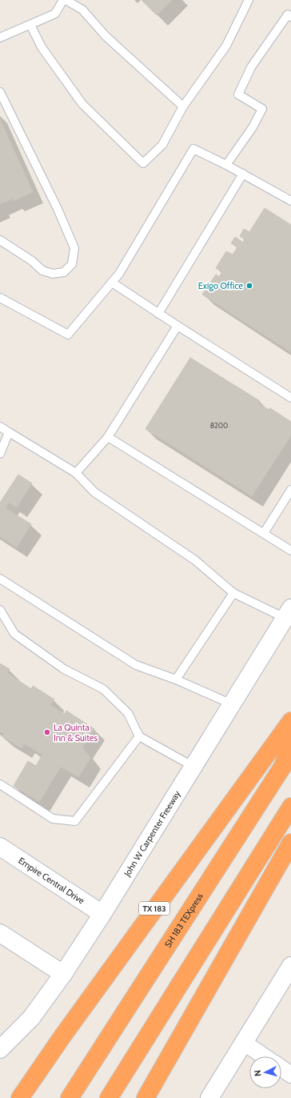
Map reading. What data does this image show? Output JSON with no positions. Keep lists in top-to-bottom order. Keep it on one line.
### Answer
{"streets":{"highway":["TX 183","SH 183 TEXpress"],"main road":["John W Carpenter Freeway","Empire Central Drive"]},"crossings":[["John W Carpenter Freeway","Empire Central Drive"]],"places":["Exigo Office","La Quinta Inn & Suites"],"house_numbers":["8200"],"north":"left"}
